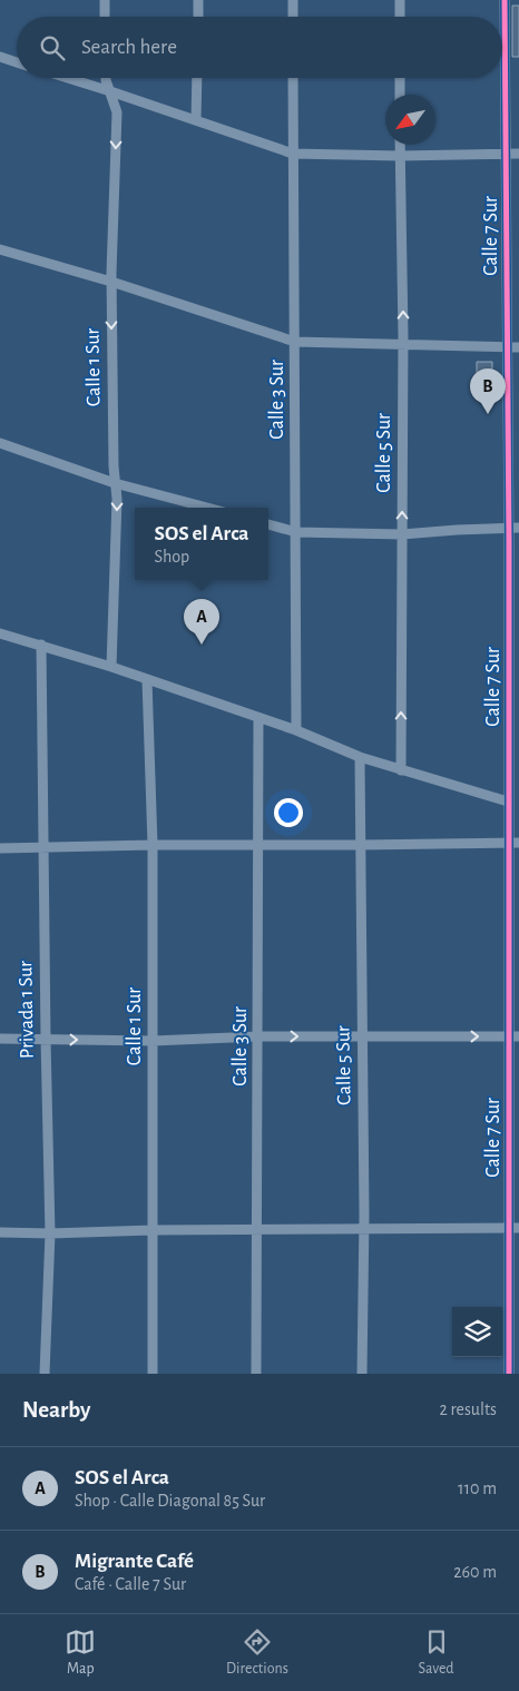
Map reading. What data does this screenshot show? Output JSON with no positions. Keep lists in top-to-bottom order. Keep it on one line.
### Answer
{"streets":{"street":["Calle 7 Sur","Calle 1 Sur","Calle 3 Sur","Calle 5 Sur","Privada 1 Sur"]},"one_way":["Calle 1 Sur","Calle 5 Sur"],"north":"bottom left","page":{"search":"Search here","pins":["B","A"],"popup":["SOS el Arca","Shop"],"heading":["Nearby","2 results"],"list":[{"mark":"A","name":"SOS el Arca","note":"Shop · Calle Diagonal 85 Sur","value":"110 m"},{"mark":"B","name":"Migrante Café","note":"Café · Calle 7 Sur","value":"260 m"}],"nav":["Map","Directions","Saved"]}}
